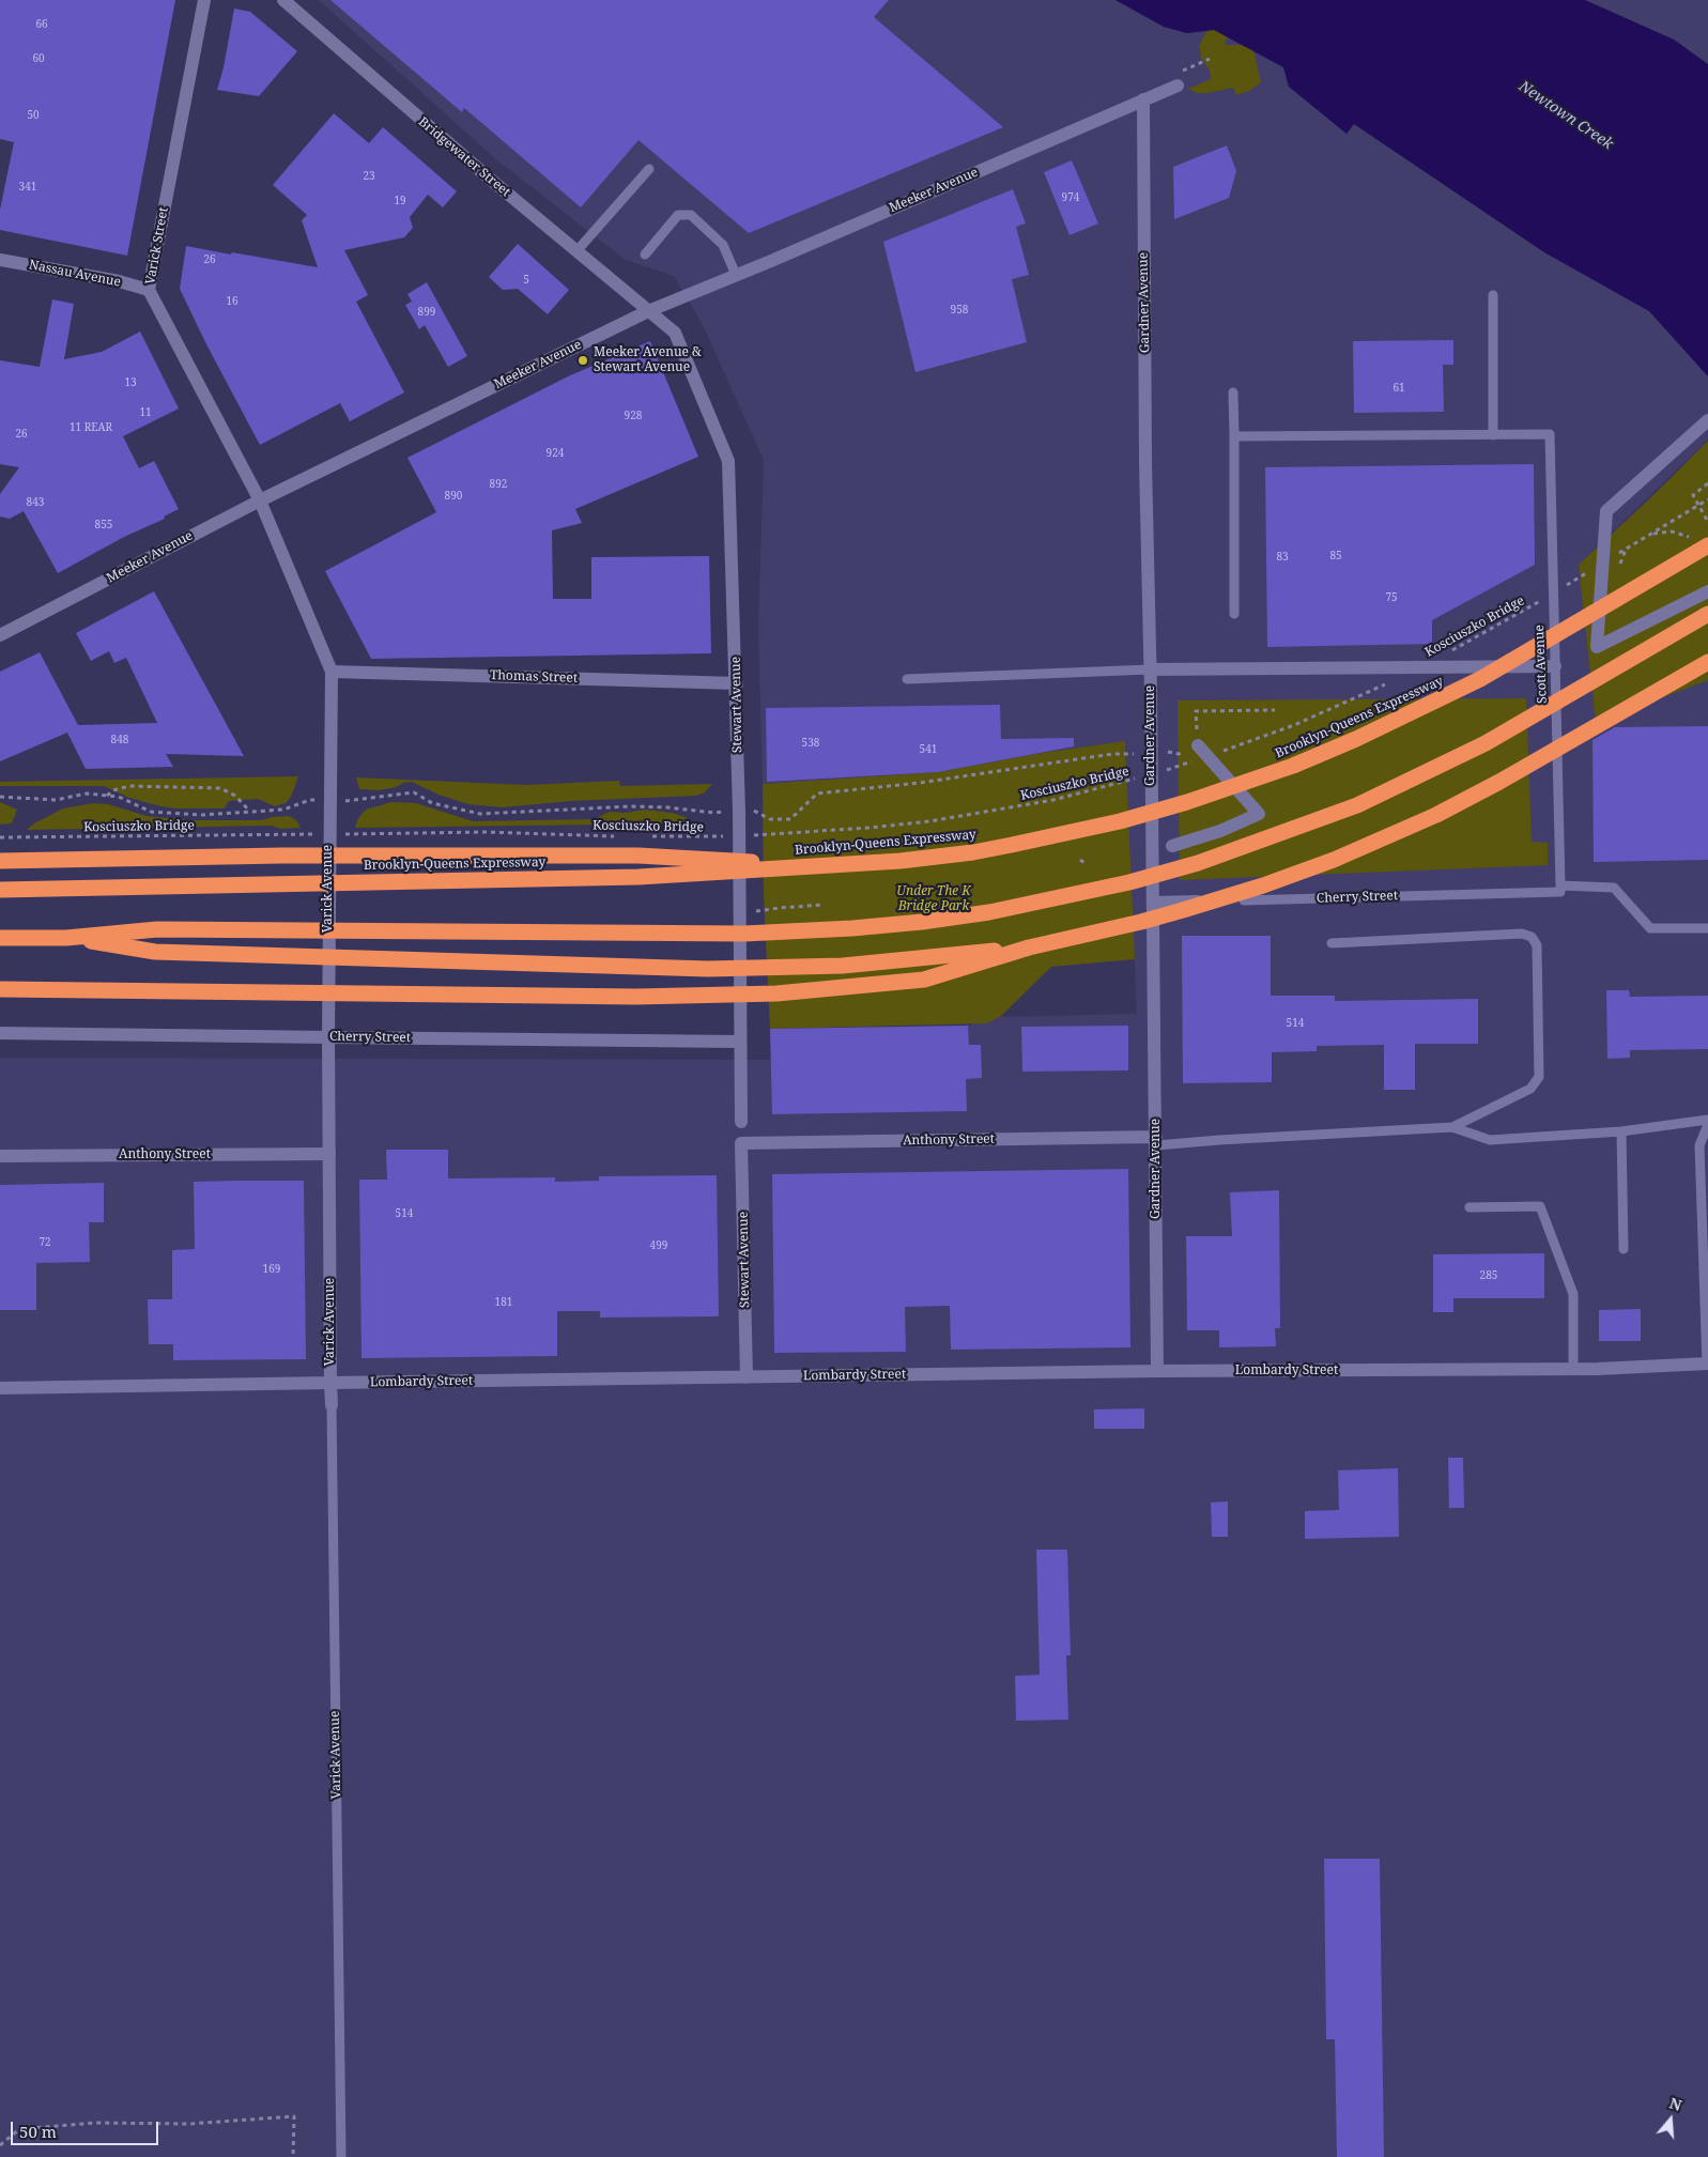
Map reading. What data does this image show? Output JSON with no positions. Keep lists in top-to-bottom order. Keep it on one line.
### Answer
{"streets":{"highway":["Brooklyn-Queens Expressway"],"street":["Bridgewater Street","Meeker Avenue","Varick Street","Nassau Avenue","Gardner Avenue","Thomas Street","Stewart Avenue","Varick Avenue","Cherry Street","Anthony Street","Lombardy Street"],"lane":["Scott Avenue"],"path":["Kosciuszko Bridge"]},"crossings":[["Bridgewater Street","Meeker Avenue"],["Bridgewater Street","Stewart Avenue"],["Meeker Avenue","Varick Street"],["Meeker Avenue","Gardner Avenue"],["Meeker Avenue","Stewart Avenue"],["Meeker Avenue","Varick Avenue"],["Varick Street","Nassau Avenue"],["Varick Street","Varick Avenue"],["Gardner Avenue","Cherry Street"],["Gardner Avenue","Anthony Street"],["Gardner Avenue","Lombardy Street"],["Scott Avenue","Cherry Street"],["Thomas Street","Stewart Avenue"],["Thomas Street","Varick Avenue"],["Stewart Avenue","Cherry Street"],["Stewart Avenue","Anthony Street"],["Stewart Avenue","Lombardy Street"],["Varick Avenue","Cherry Street"],["Varick Avenue","Anthony Street"],["Varick Avenue","Lombardy Street"]],"water":["Newtown Creek"],"parks":["Under The K Bridge Park"],"places":["Meeker Avenue & Stewart Avenue"],"house_numbers":["66","60","50","23","341","974","19","26","5","16","958","899","13","61","11","928","11 REAR","26","924","892","890","843","855","85","83","75","848","538","541","514","514","72","499","169","285","181"],"scale_bar":"50 m","north":"top"}
